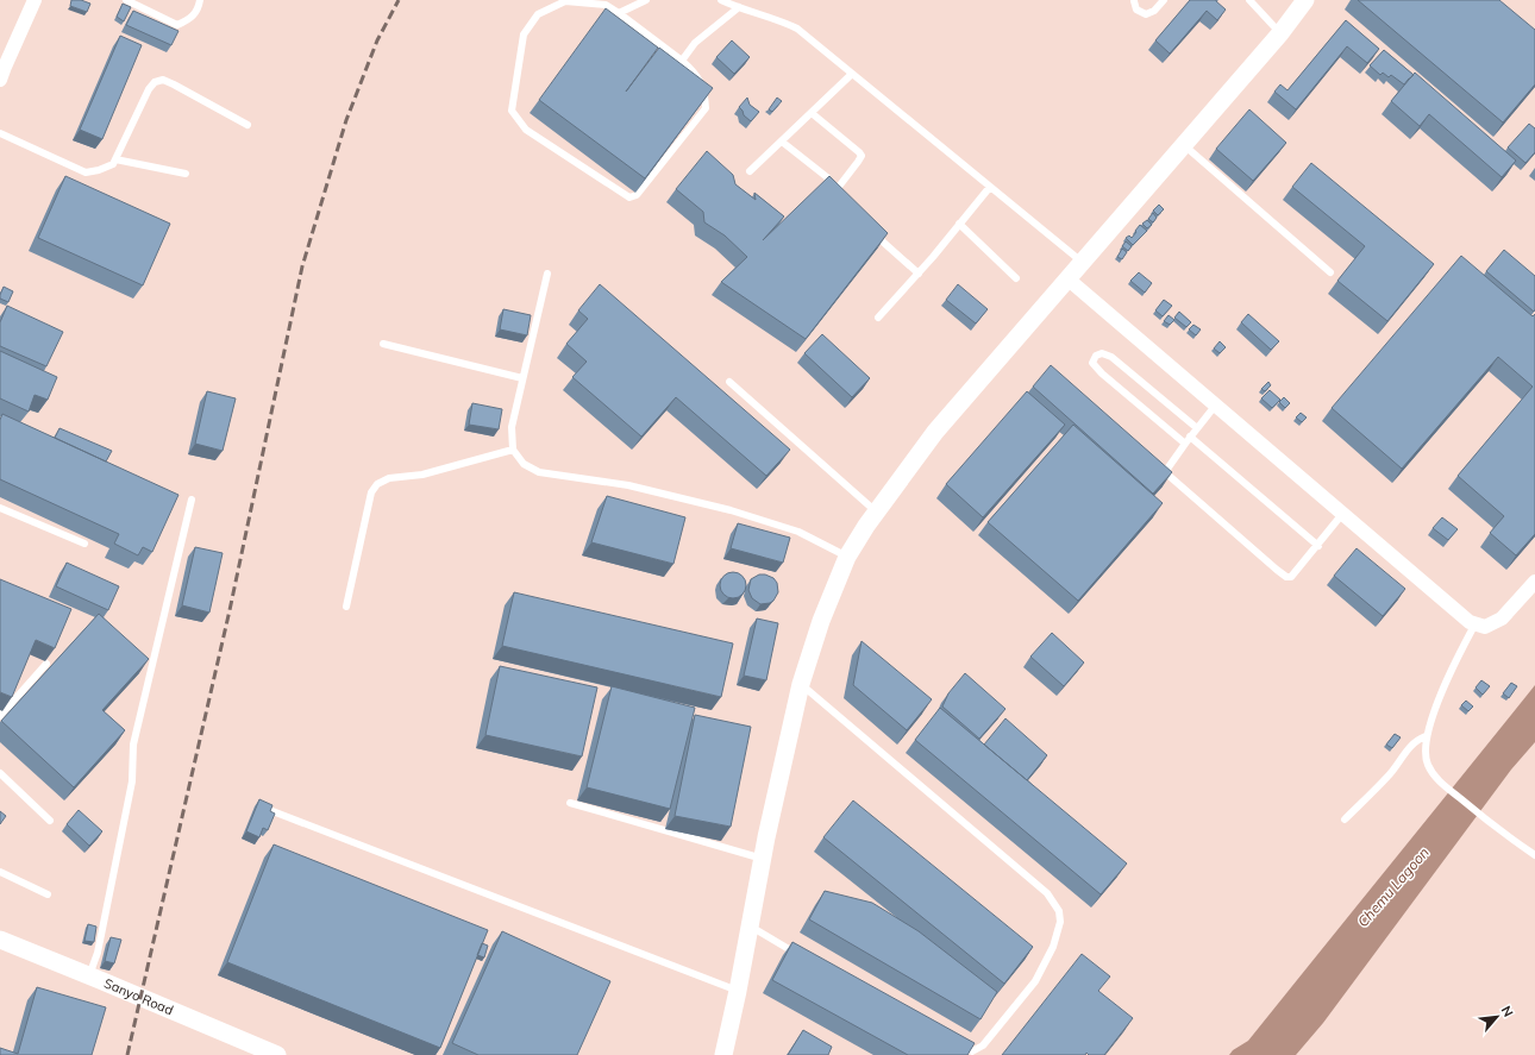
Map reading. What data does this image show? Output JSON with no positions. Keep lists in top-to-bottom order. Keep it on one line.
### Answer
{"streets":{"street":["Sanyo Road"]},"water":["Chemu Lagoon"],"north":"top right"}
